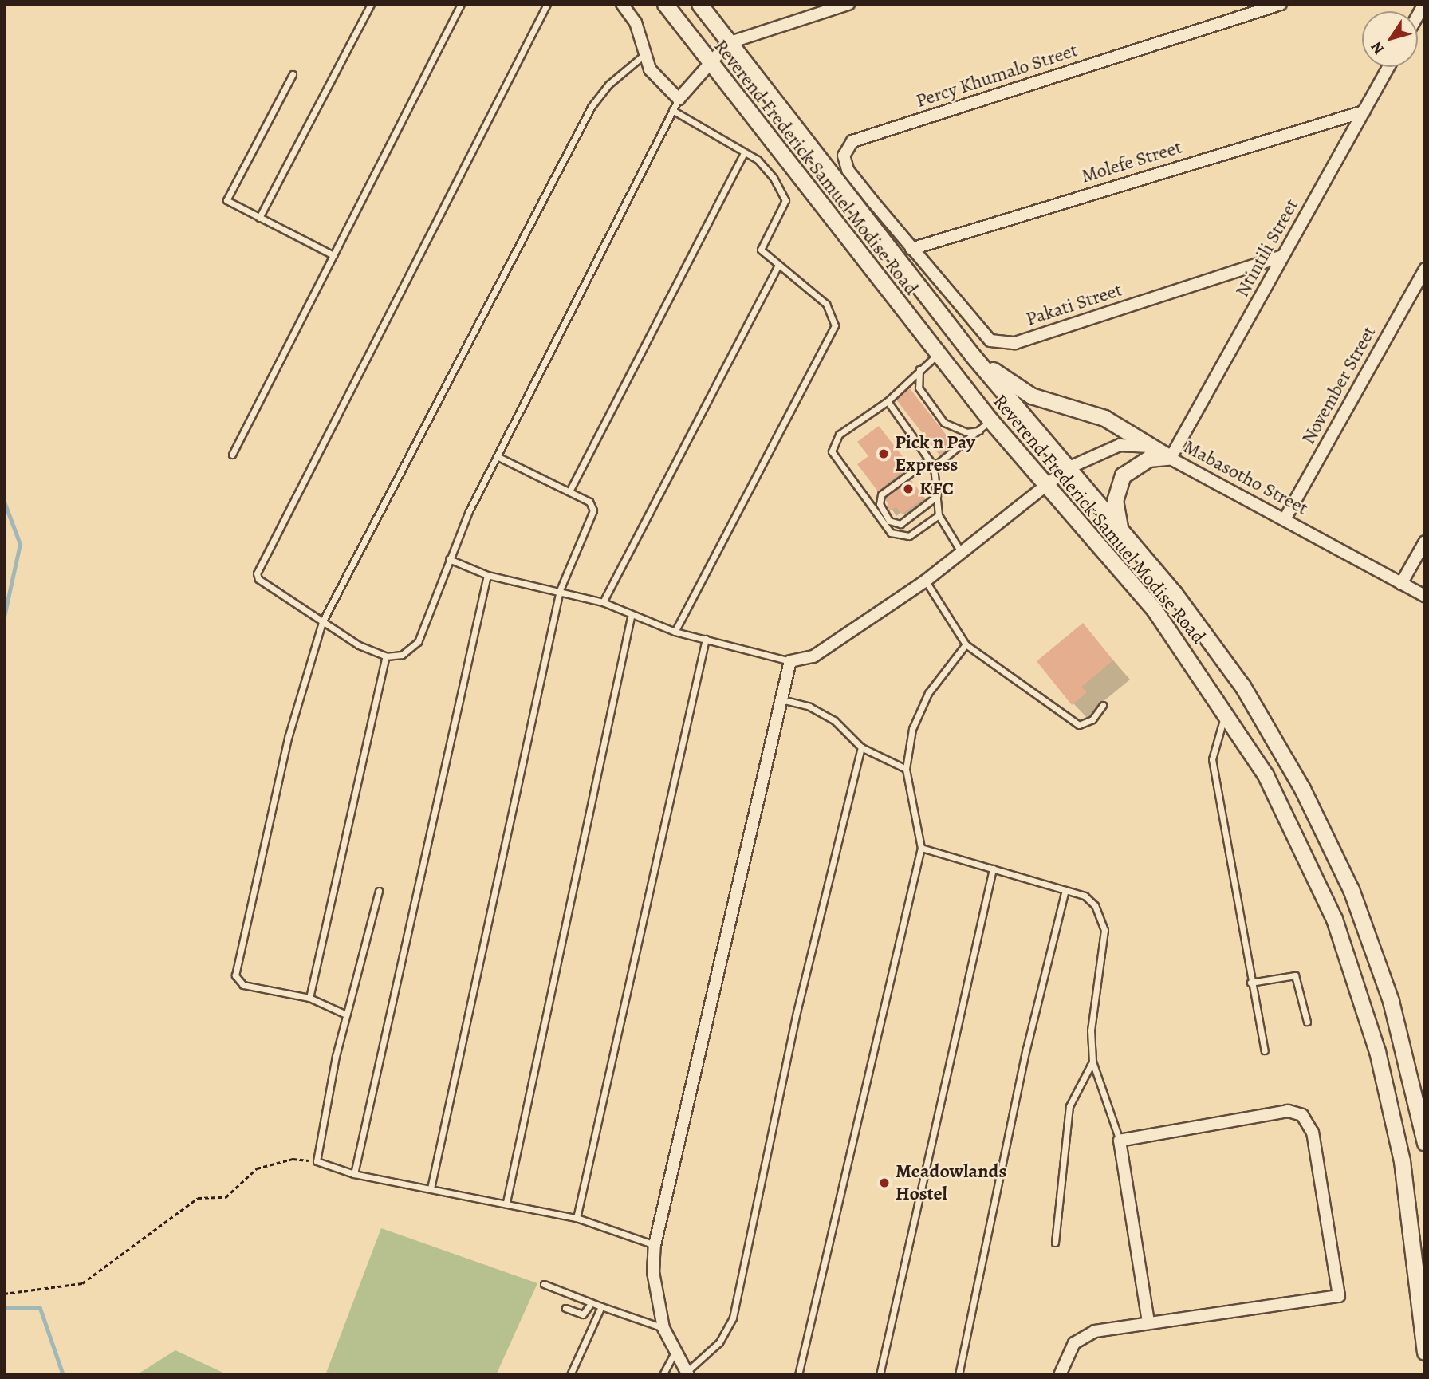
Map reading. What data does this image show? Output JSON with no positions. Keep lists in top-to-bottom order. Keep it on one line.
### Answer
{"streets":{"main road":["Reverend Frederick Samuel Modise Road"],"street":["Percy Khumalo Street","Molefe Street","Ntintili Street","Pakati Street","November Street","Mabasotho Street"]},"crossings":[["Percy Khumalo Street","Molefe Street"],["Percy Khumalo Street","Pakati Street"],["Molefe Street","Ntintili Street"],["Molefe Street","Pakati Street"],["Reverend Frederick Samuel Modise Road","Mabasotho Street"],["Ntintili Street","Pakati Street"],["Ntintili Street","Mabasotho Street"],["November Street","Mabasotho Street"]],"places":["Pick n Pay Express","KFC","Meadowlands Hostel"],"north":"bottom left"}
